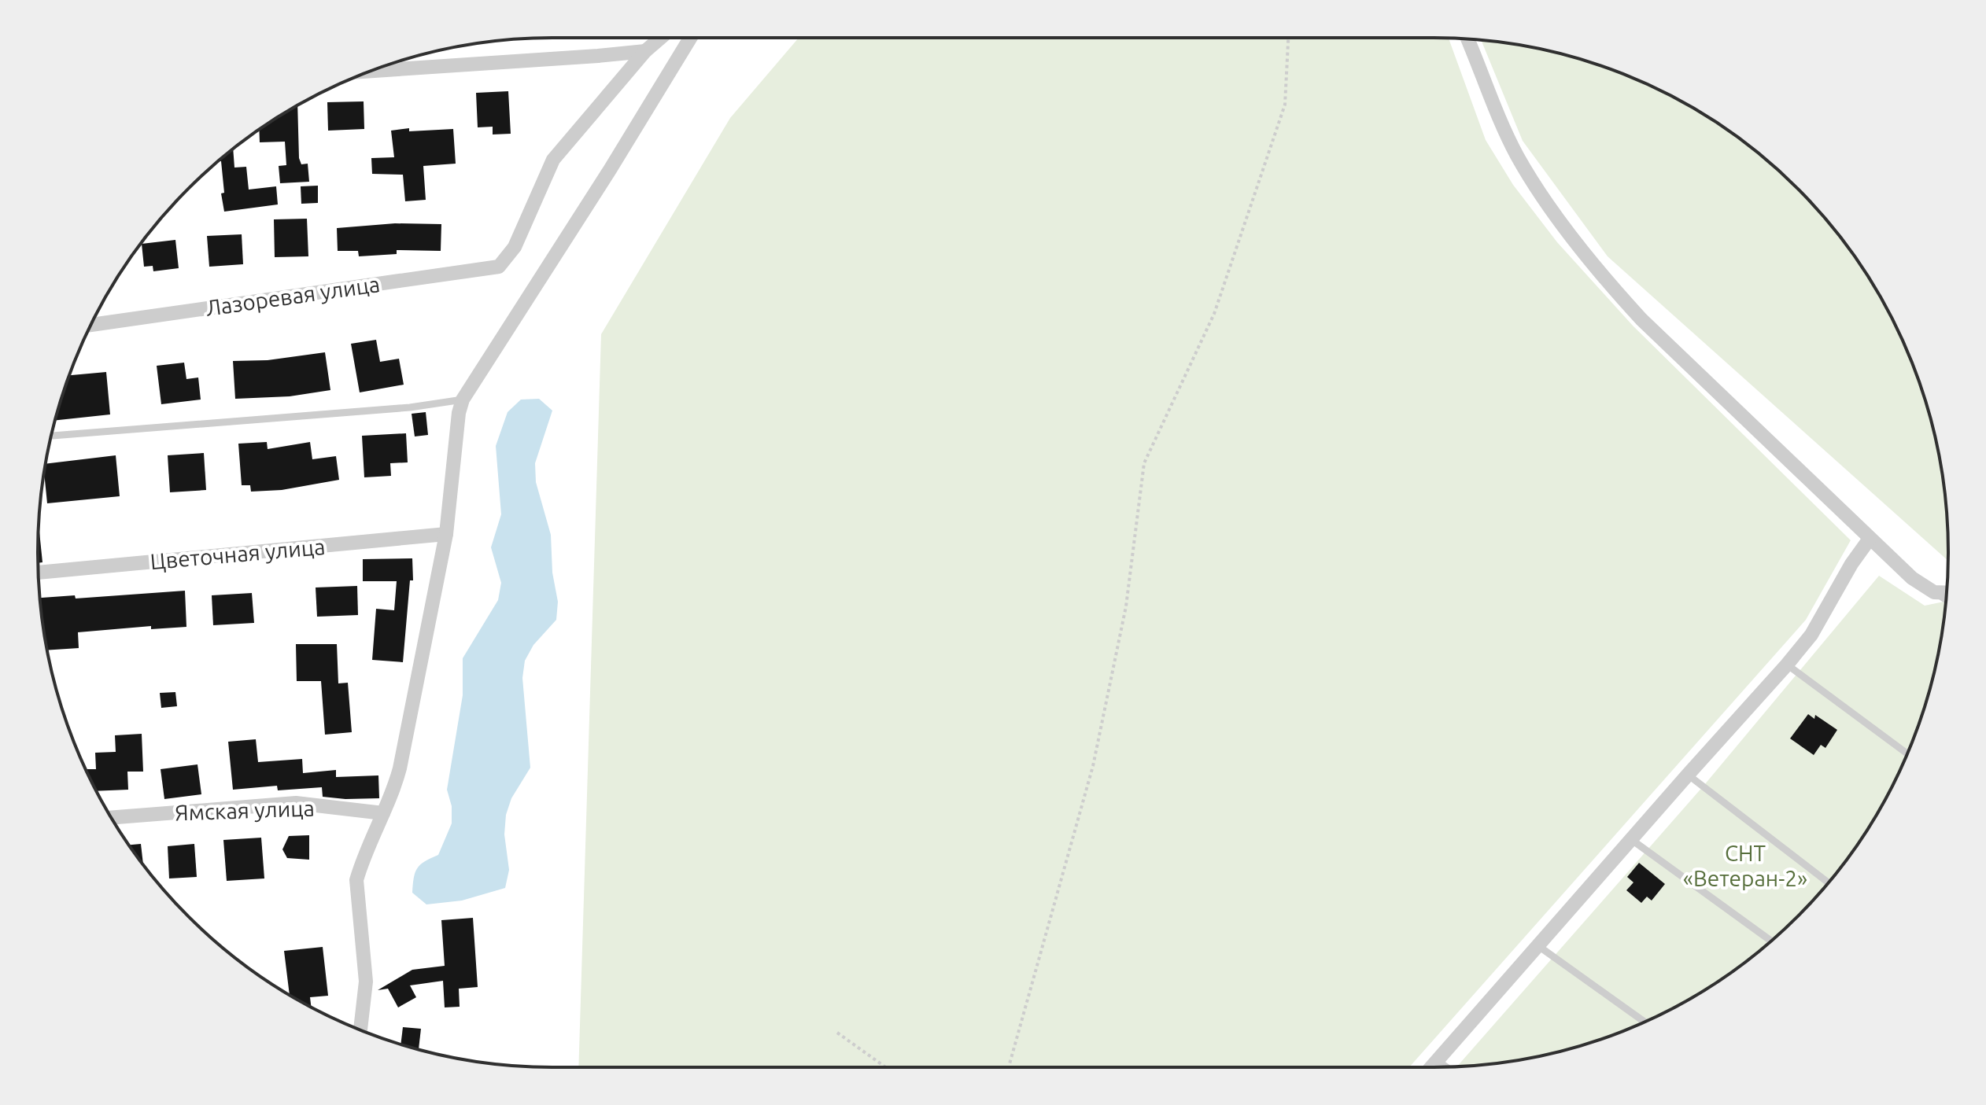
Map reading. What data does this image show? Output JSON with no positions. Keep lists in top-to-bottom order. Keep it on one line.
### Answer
{"streets":{"street":["Лазоревая улица","Цветочная улица","Ямская улица"]},"parks":["СНТ «Ветеран-2»"]}
